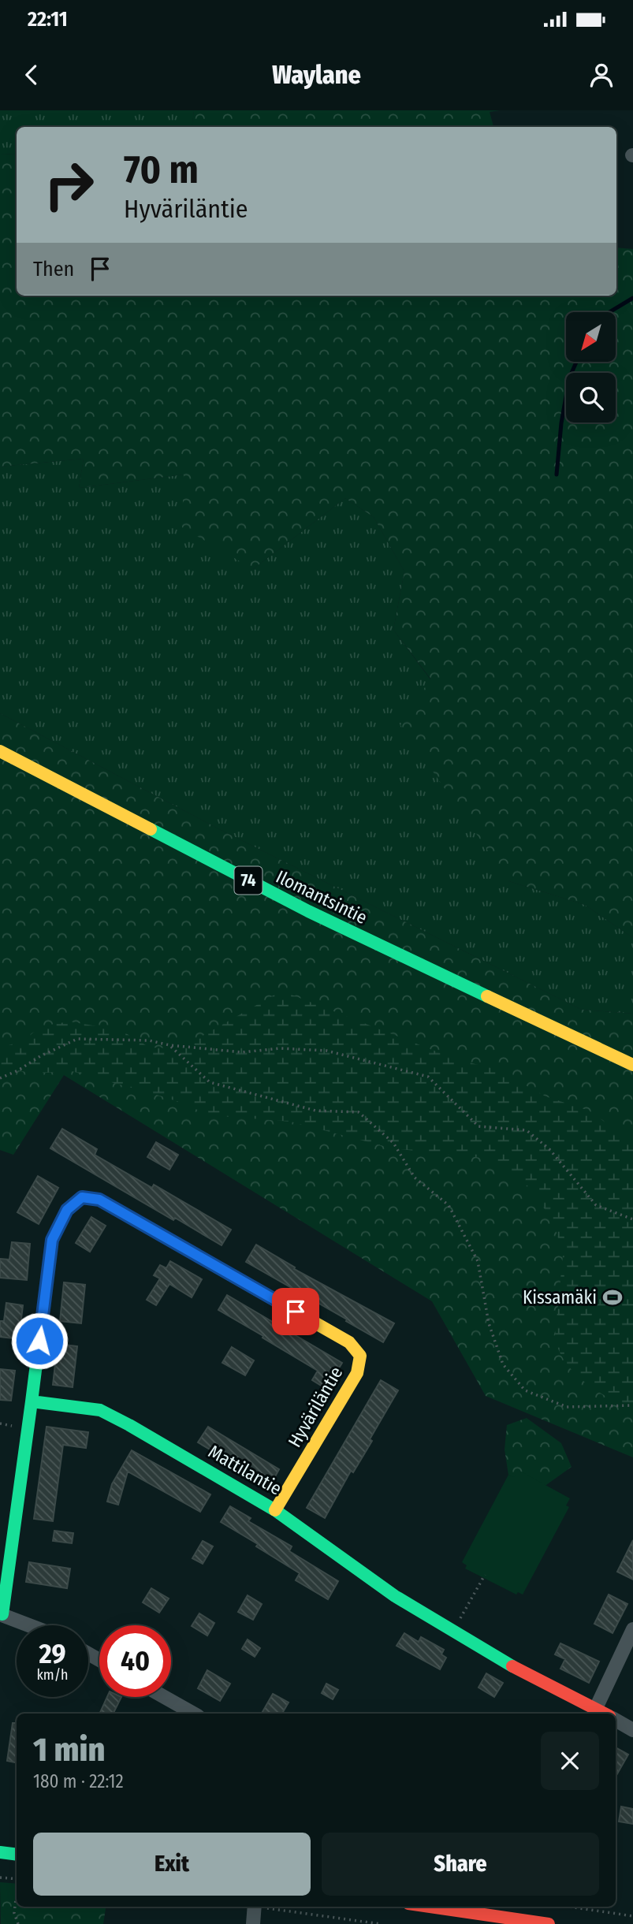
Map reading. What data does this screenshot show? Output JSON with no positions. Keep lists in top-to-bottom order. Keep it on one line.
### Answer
{"streets":{"street":["74","Ilomantsintie","Hyväriläntie","Mattilantie"]},"crossings":[["Hyväriläntie","Mattilantie"]],"places":{"sports":["Kissamäki"]},"north":"bottom left","page":{"status":"22:11","header":"Waylane","turn":["70 m","Hyväriläntie"],"then":"Then","speed":"29 km/h","limit":"40","heading":["1 min","180 m · 22:12"],"buttons":["Exit","Share"]}}
